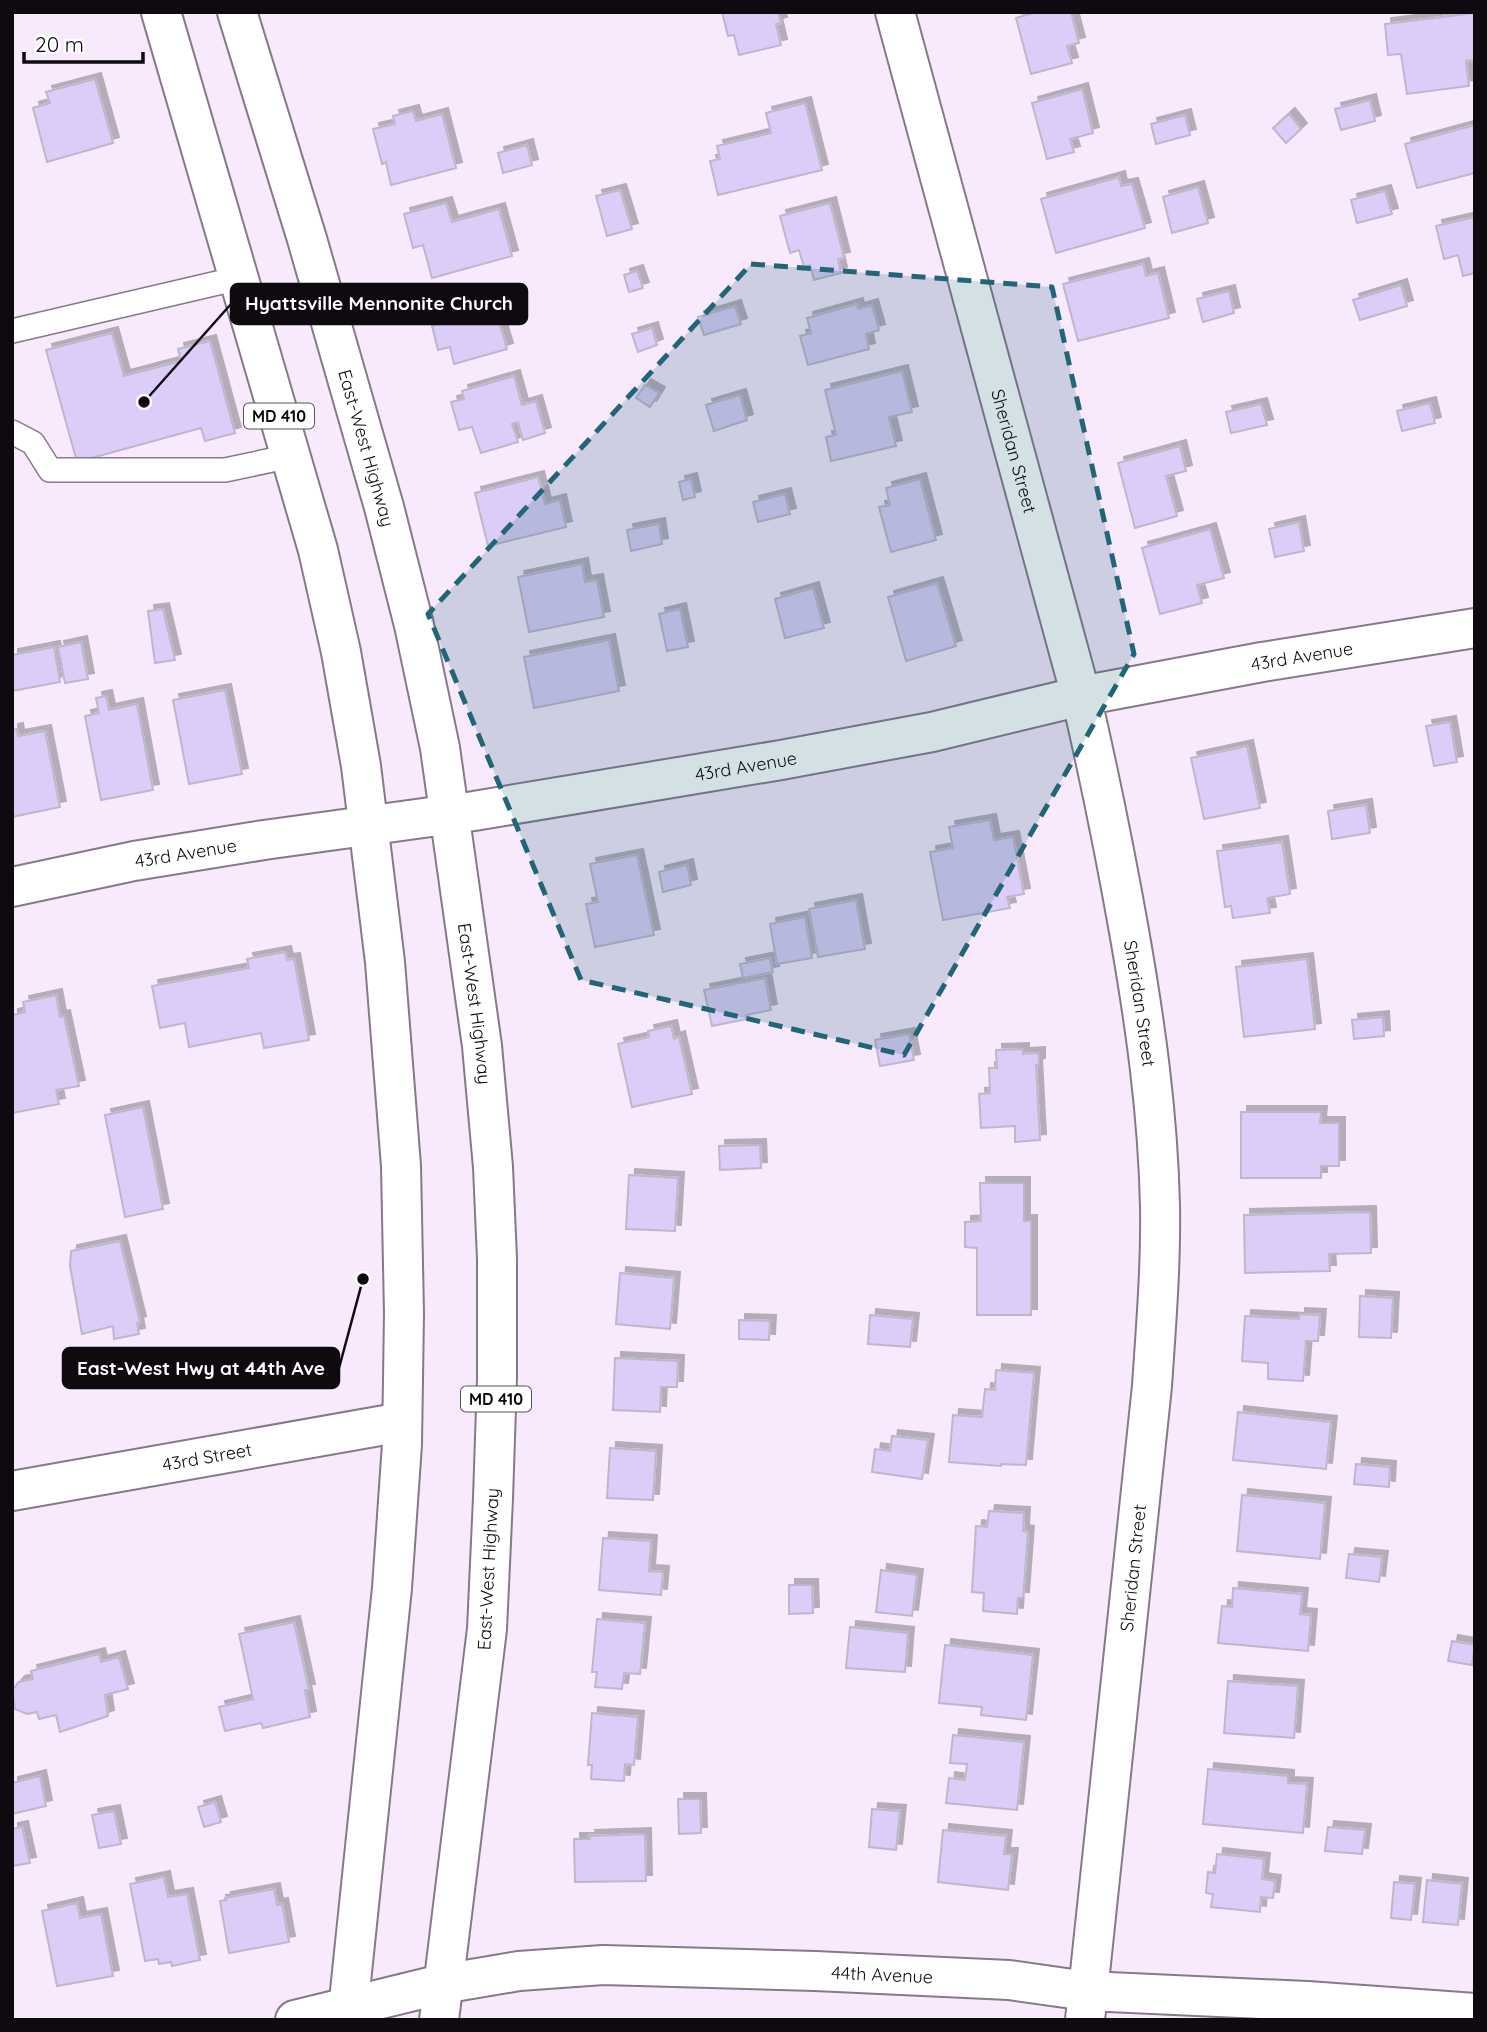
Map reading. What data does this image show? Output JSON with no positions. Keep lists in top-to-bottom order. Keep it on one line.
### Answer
{"streets":{"street":["MD 410","East-West Highway","Sheridan Street","43rd Avenue","43rd Street","44th Avenue"]},"crossings":[["MD 410","43rd Avenue"],["MD 410","43rd Street"],["MD 410","44th Avenue"],["East-West Highway","43rd Avenue"],["East-West Highway","44th Avenue"],["Sheridan Street","43rd Avenue"],["Sheridan Street","44th Avenue"]],"places":["Hyattsville Mennonite Church","East-West Hwy at 44th Ave"],"scale_bar":"20 m"}
